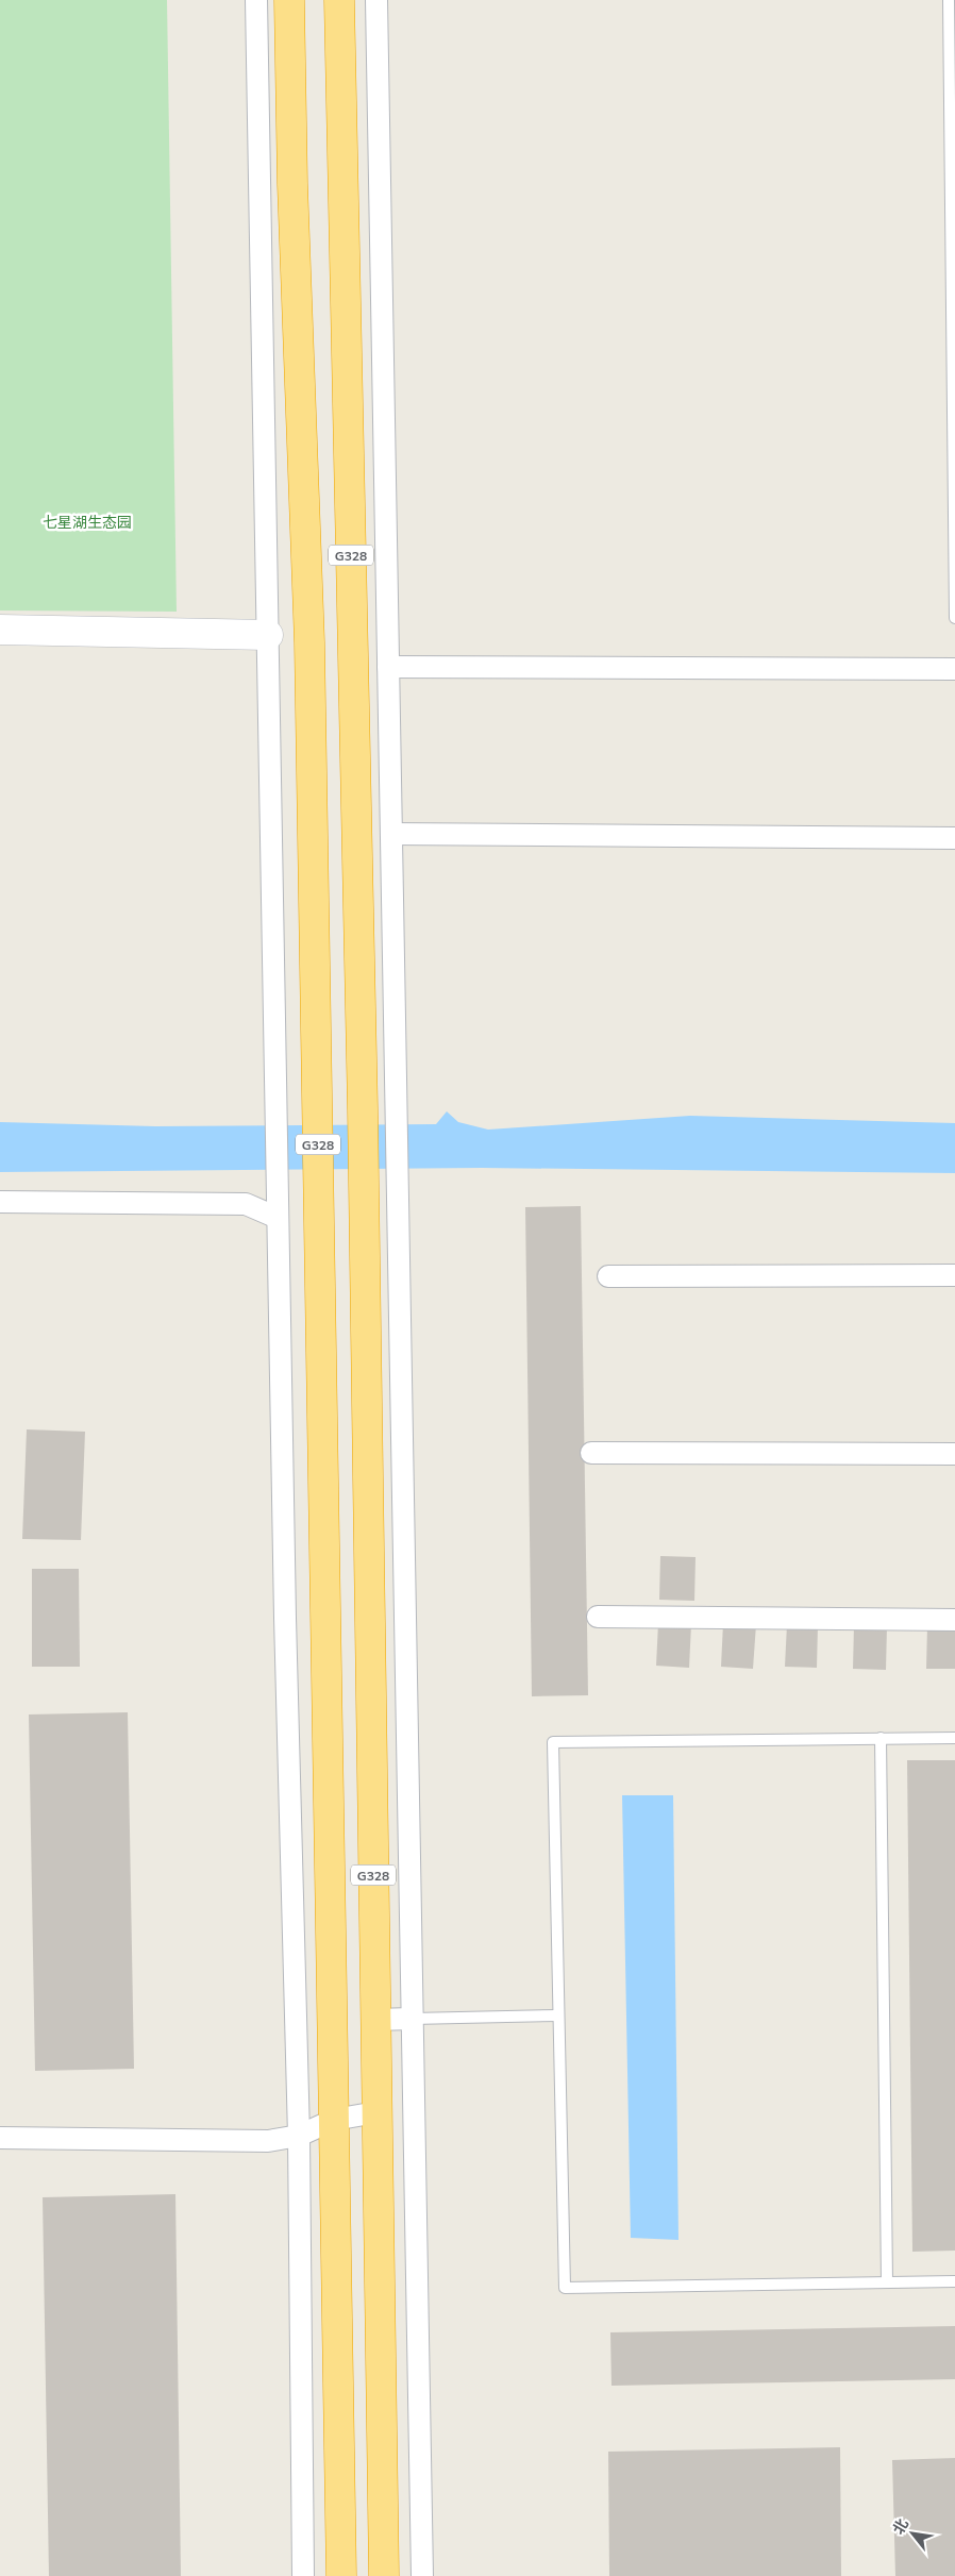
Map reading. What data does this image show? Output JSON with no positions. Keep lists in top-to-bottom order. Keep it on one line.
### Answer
{"streets":{"highway":["G328"]},"parks":["七星湖生态园"],"north":"top left"}
